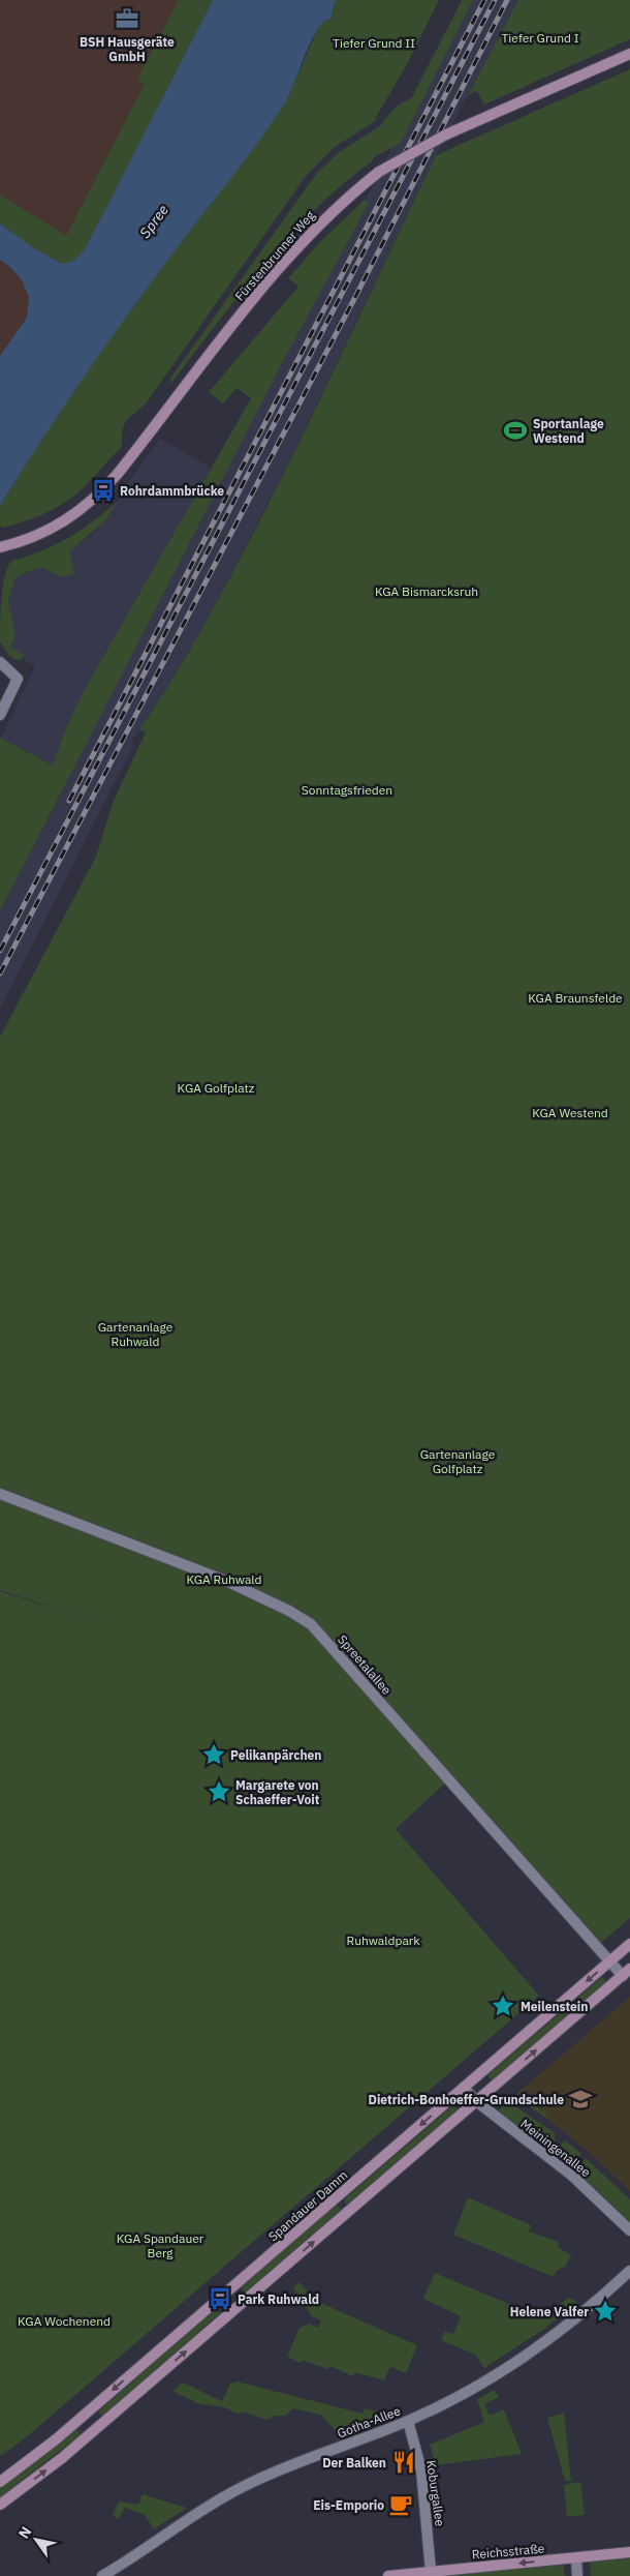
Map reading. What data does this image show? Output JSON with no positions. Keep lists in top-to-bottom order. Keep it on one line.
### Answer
{"streets":{"main road":["Fürstenbrunner Weg","Spandauer Damm","Reichsstraße"],"street":["Spreetalallee","Meiningenallee","Gotha-Allee","Koburgallee"]},"crossings":[["Spreetalallee","Spandauer Damm"],["Meiningenallee","Spandauer Damm"],["Gotha-Allee","Koburgallee"],["Koburgallee","Reichsstraße"]],"one_way":["Reichsstraße"],"water":["Spree"],"parks":["Tiefer Grund I","Tiefer Grund II","KGA Bismarcksruh","Sonntagsfrieden","KGA Braunsfelde","KGA Golfplatz","KGA Westend","Gartenanlage Ruhwald","Gartenanlage Golfplatz","KGA Ruhwald","Ruhwaldpark","KGA Spandauer Berg","KGA Wochenend"],"places":{"office":["BSH Hausgeräte GmbH"],"sports":["Sportanlage Westend"],"bus stop":["Rohrdammbrücke","Park Ruhwald"],"place":["Pelikanpärchen","Margarete von Schaeffer-Voit","Meilenstein","Helene Valfer"],"school or university":["Dietrich-Bonhoeffer-Grundschule"],"restaurant":["Der Balken"],"cafe":["Eis-Emporio"]},"north":"top left"}
